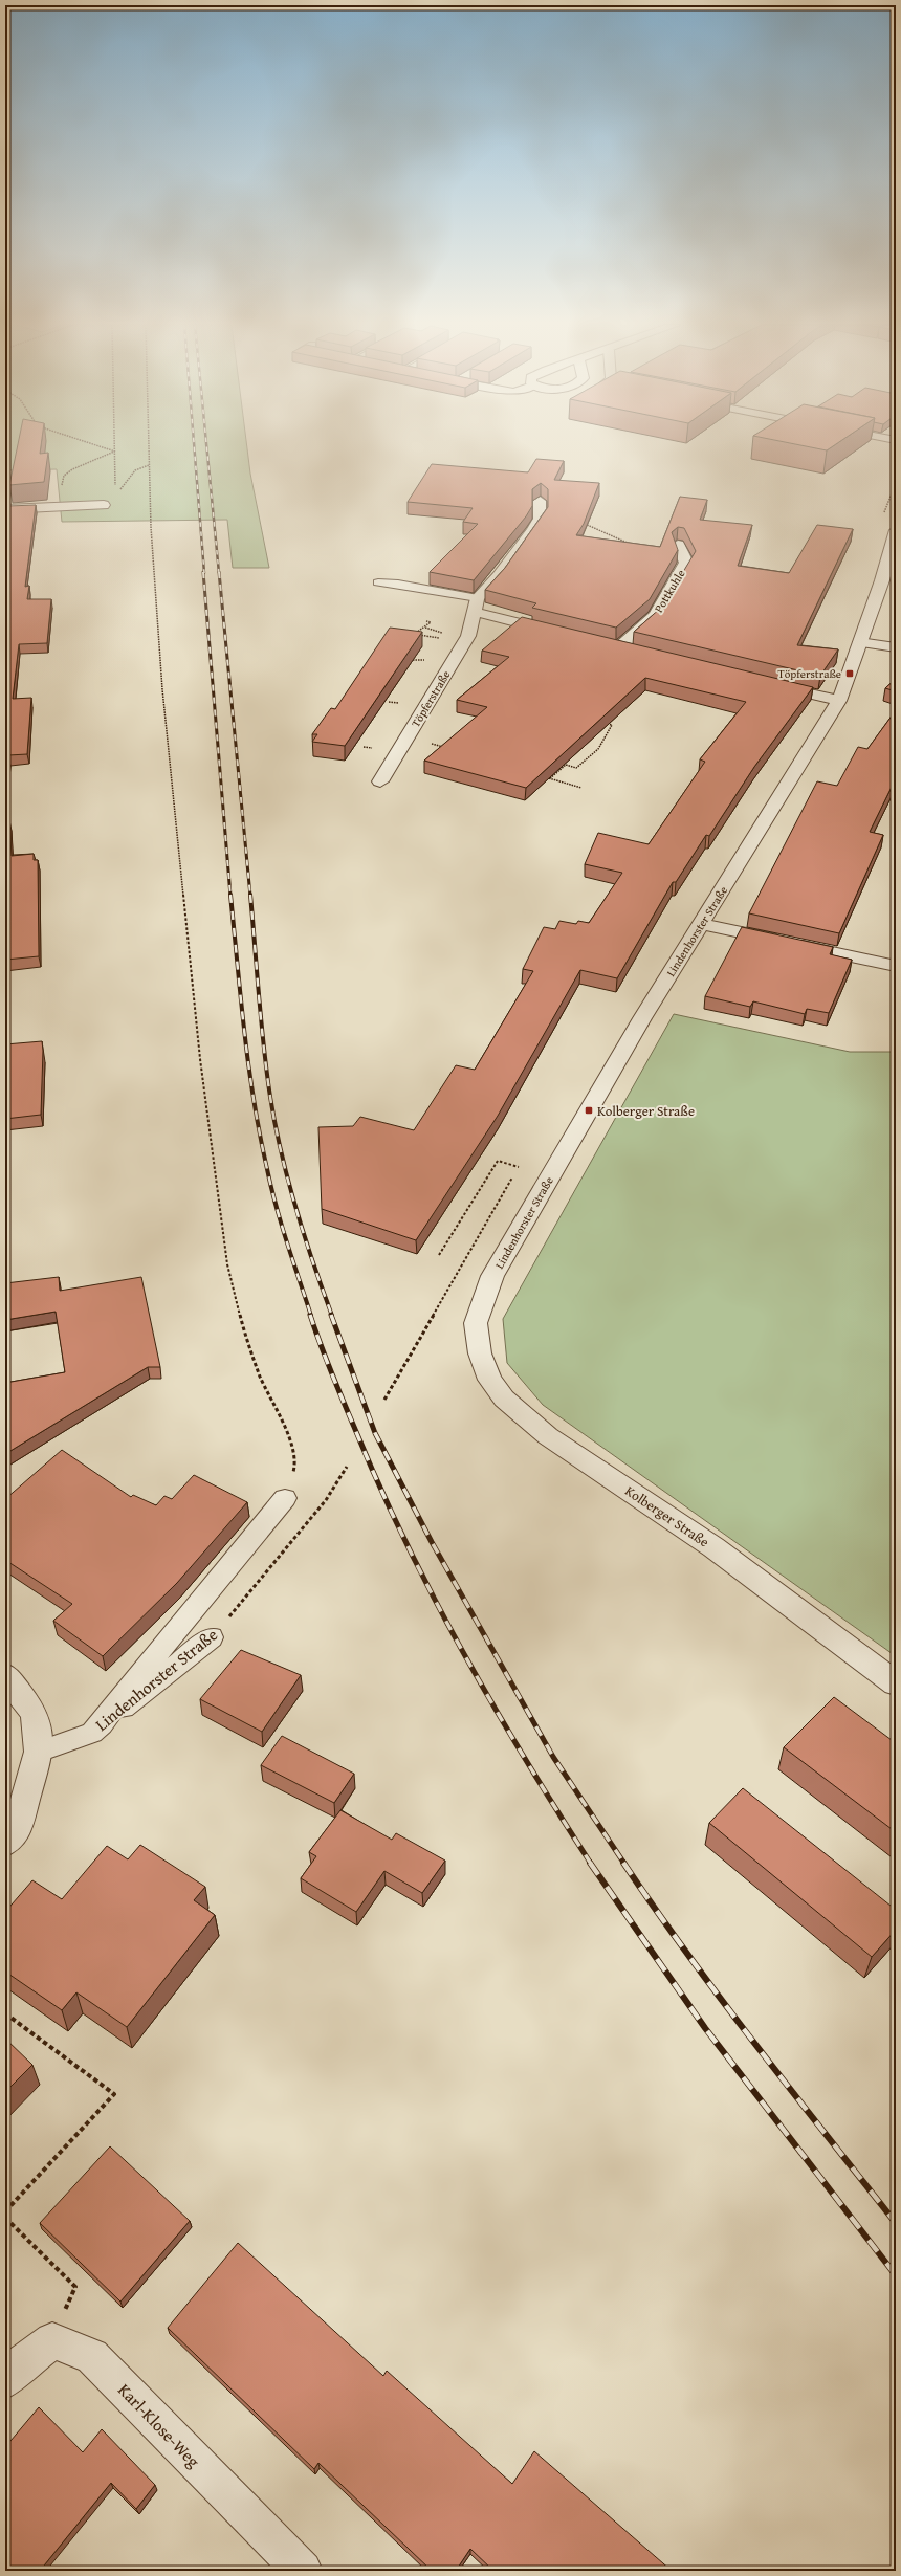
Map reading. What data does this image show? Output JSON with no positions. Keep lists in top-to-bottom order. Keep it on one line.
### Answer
{"streets":{"street":["Pottkuhle","Töpferstraße","Lindenhorster Straße","Kolberger Straße","Karl-Klose-Weg"]},"crossings":[["Lindenhorster Straße","Kolberger Straße"]],"places":{"transit":["Töpferstraße","Kolberger Straße"]}}
